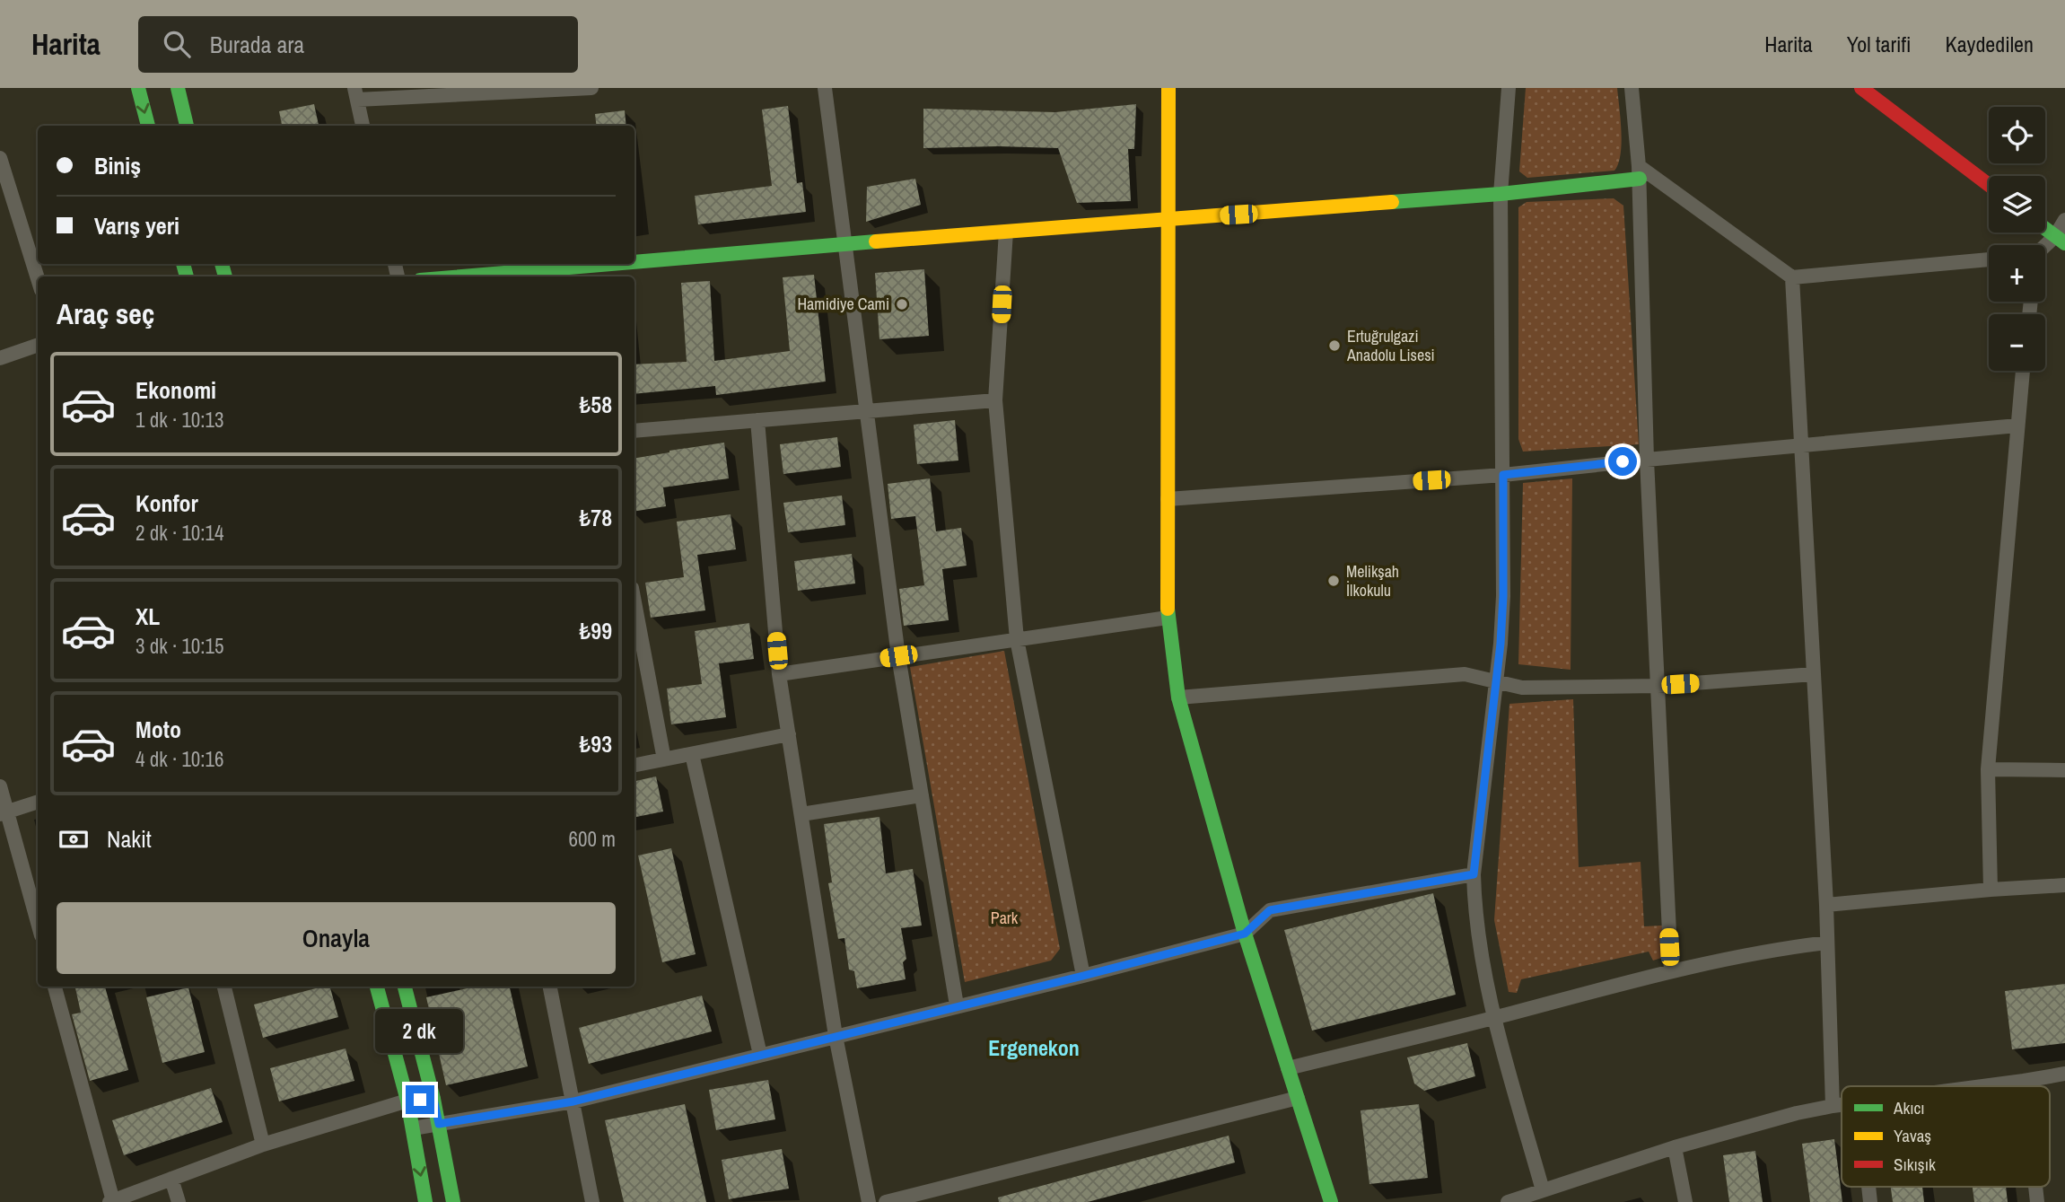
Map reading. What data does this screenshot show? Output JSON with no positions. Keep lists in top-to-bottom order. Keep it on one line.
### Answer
{"districts":["Ergenekon"],"parks":["Park"],"places":["Hamidiye Cami","Ertuğrulgazi Anadolu Lisesi","Melikşah İlkokulu"],"legend":["Akıcı","Yavaş","Sıkışık"],"page":{"header":"Harita","search":"Burada ara","nav":["Harita","Yol tarifi","Kaydedilen"],"map_buttons":["+","−"],"banner":["Biniş","Varış yeri"],"heading":"Araç seç","list":[{"name":"Ekonomi","note":"1 dk · 10:13","value":"₺58"},{"name":"Konfor","note":"2 dk · 10:14","value":"₺78"},{"name":"XL","note":"3 dk · 10:15","value":"₺99"},{"name":"Moto","note":"4 dk · 10:16","value":"₺93"}],"pay":["Nakit","600 m"],"buttons":"Onayla","bubble":"2 dk"}}
